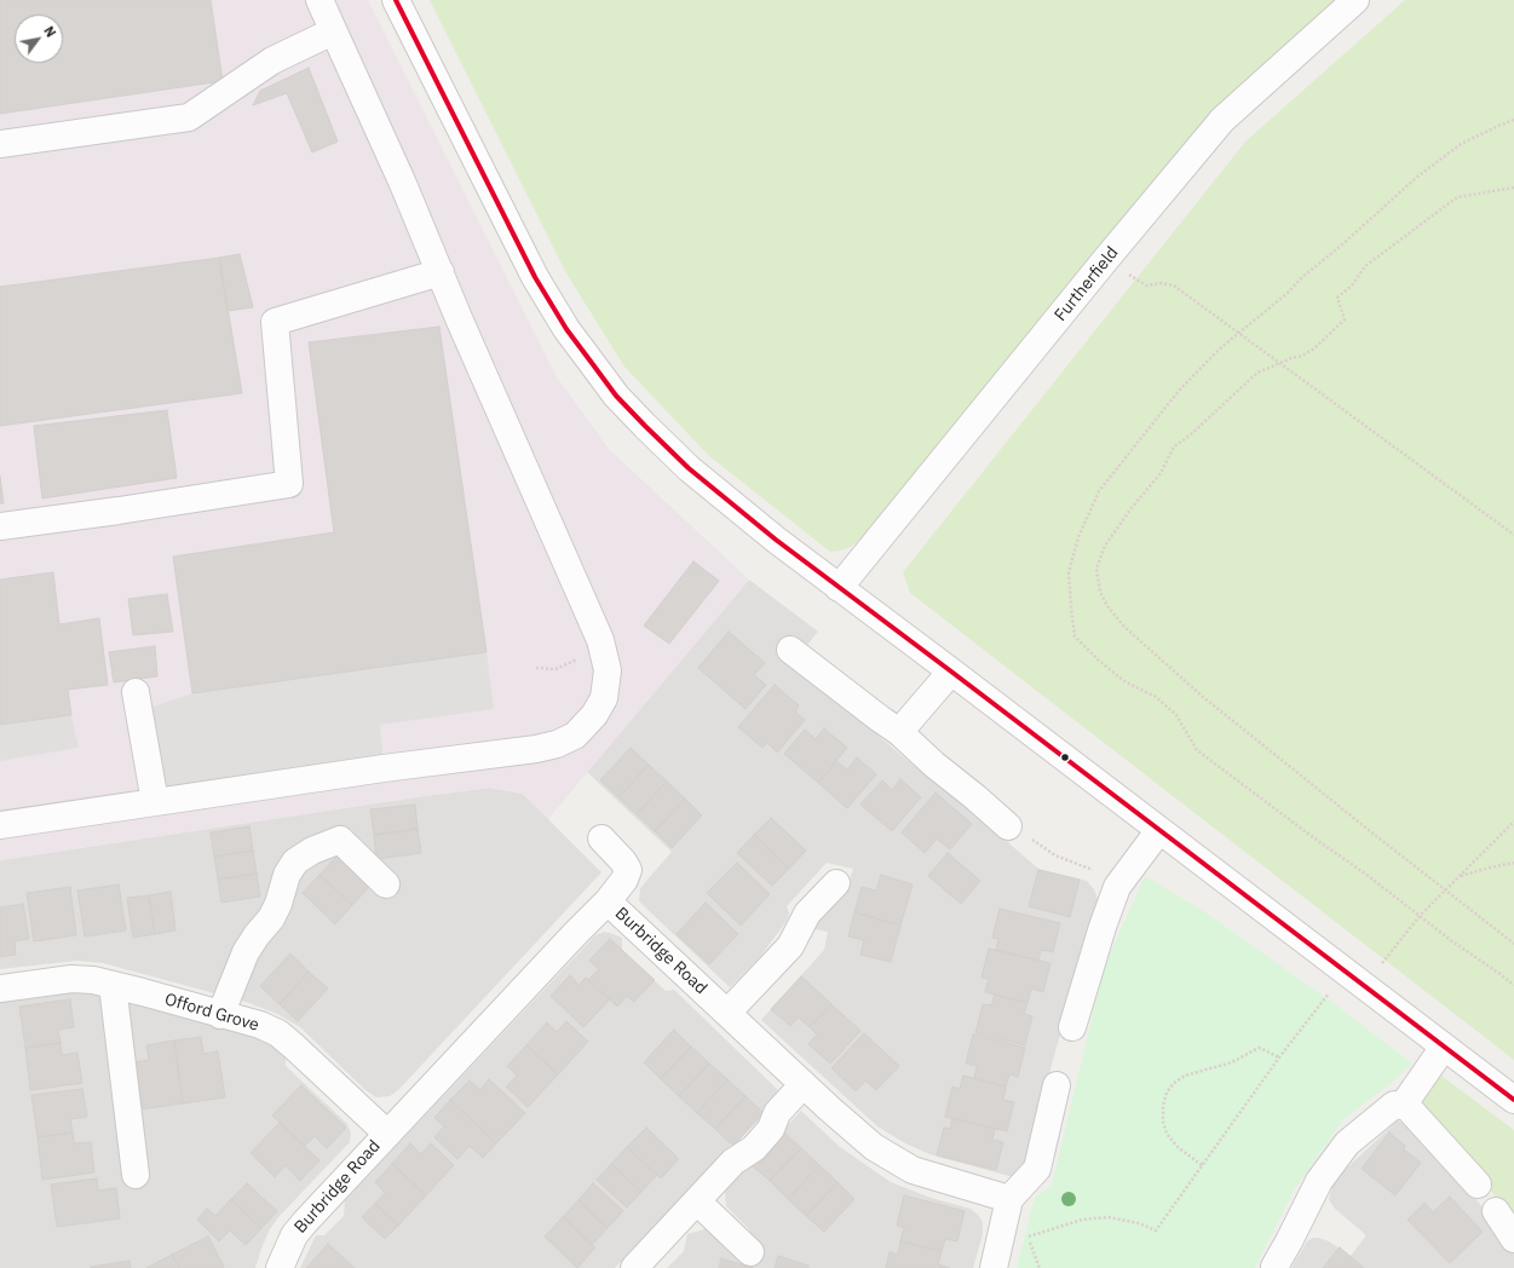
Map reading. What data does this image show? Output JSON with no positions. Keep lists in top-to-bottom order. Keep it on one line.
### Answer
{"streets":{"street":["Furtherfield","Burbridge Road","Offord Grove"]},"crossings":[["Burbridge Road","Offord Grove"]],"north":"top right"}
